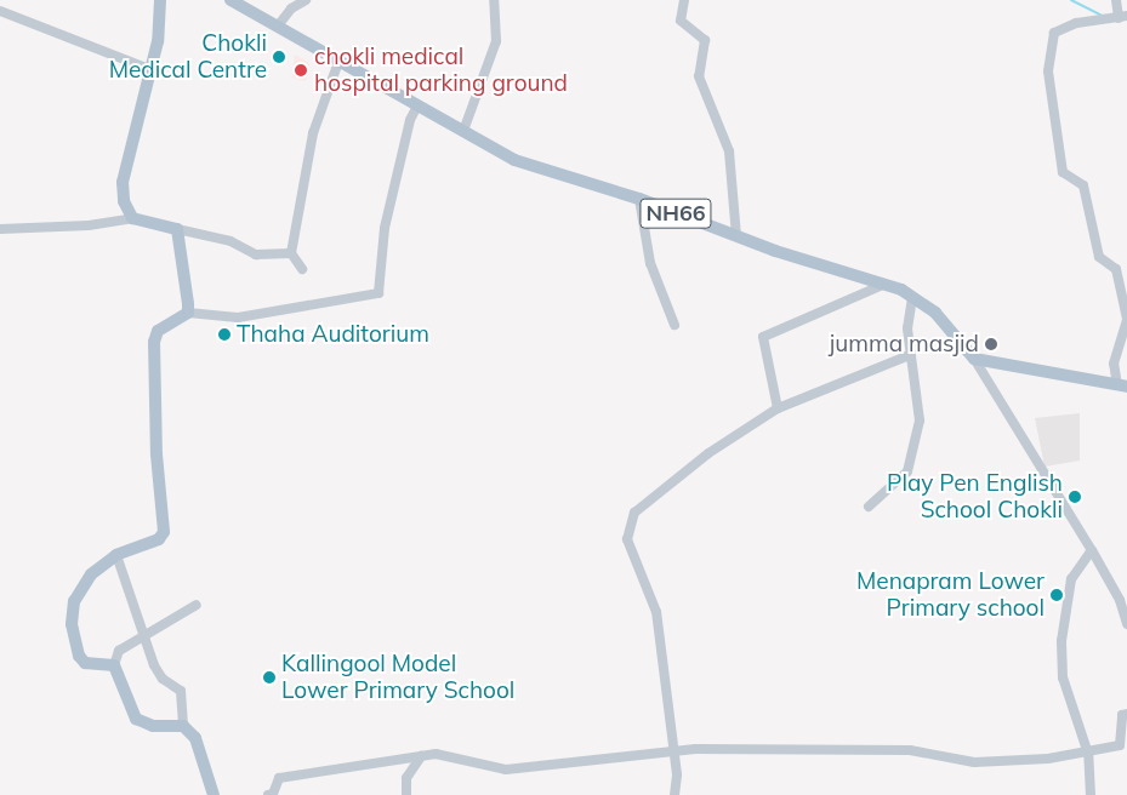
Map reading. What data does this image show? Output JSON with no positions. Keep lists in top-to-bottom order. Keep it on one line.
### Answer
{"streets":{"main road":["NH66"]},"places":["Chokli Medical Centre","chokli medical hospital parking ground","Thaha Auditorium","jumma masjid","Play Pen English School Chokli","Menapram Lower Primary school","Kallingool Model Lower Primary School"]}
